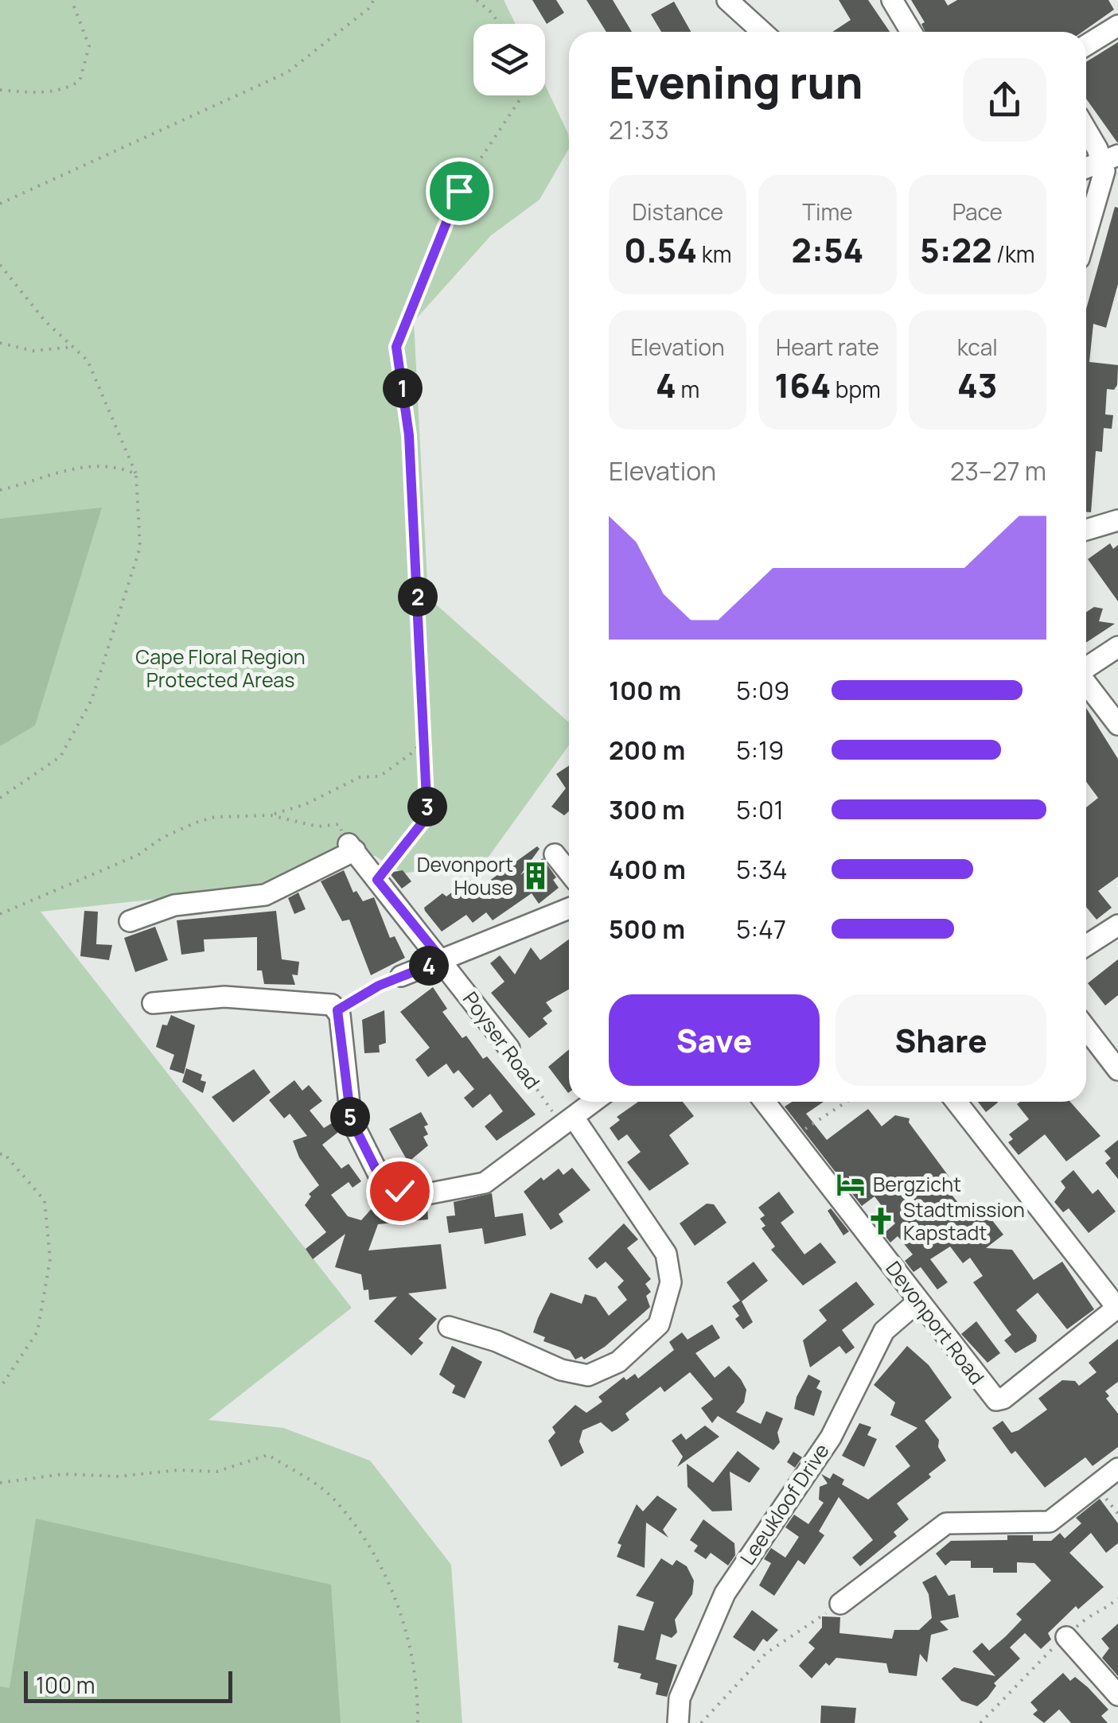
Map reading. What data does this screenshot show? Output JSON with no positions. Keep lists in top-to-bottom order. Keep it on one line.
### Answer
{"streets":{"street":["Poyser Road","Devonport Road","Leeukloof Drive"]},"crossings":[["Devonport Road","Leeukloof Drive"]],"parks":["Cape Floral Region Protected Areas"],"places":{"building":["Devonport House"],"hotel":["Bergzicht"],"church":["Stadtmission Kapstadt"]},"scale_bar":"100 m","page":{"heading":["Evening run","21:33"],"stats":[["Distance","0.54 km"],["Time","2:54"],["Pace","5:22 /km"],["Elevation","4 m"],["Heart rate","164 bpm"],["kcal","43"]],"pins":["1","2","3","4","5"],"chart":["Elevation","23–27 m"],"list":[{"name":"100 m","note":"5:09"},{"name":"200 m","note":"5:19"},{"name":"300 m","note":"5:01"},{"name":"400 m","note":"5:34"},{"name":"500 m","note":"5:47"}],"buttons":["Save","Share"],"scale":"100 m"}}
